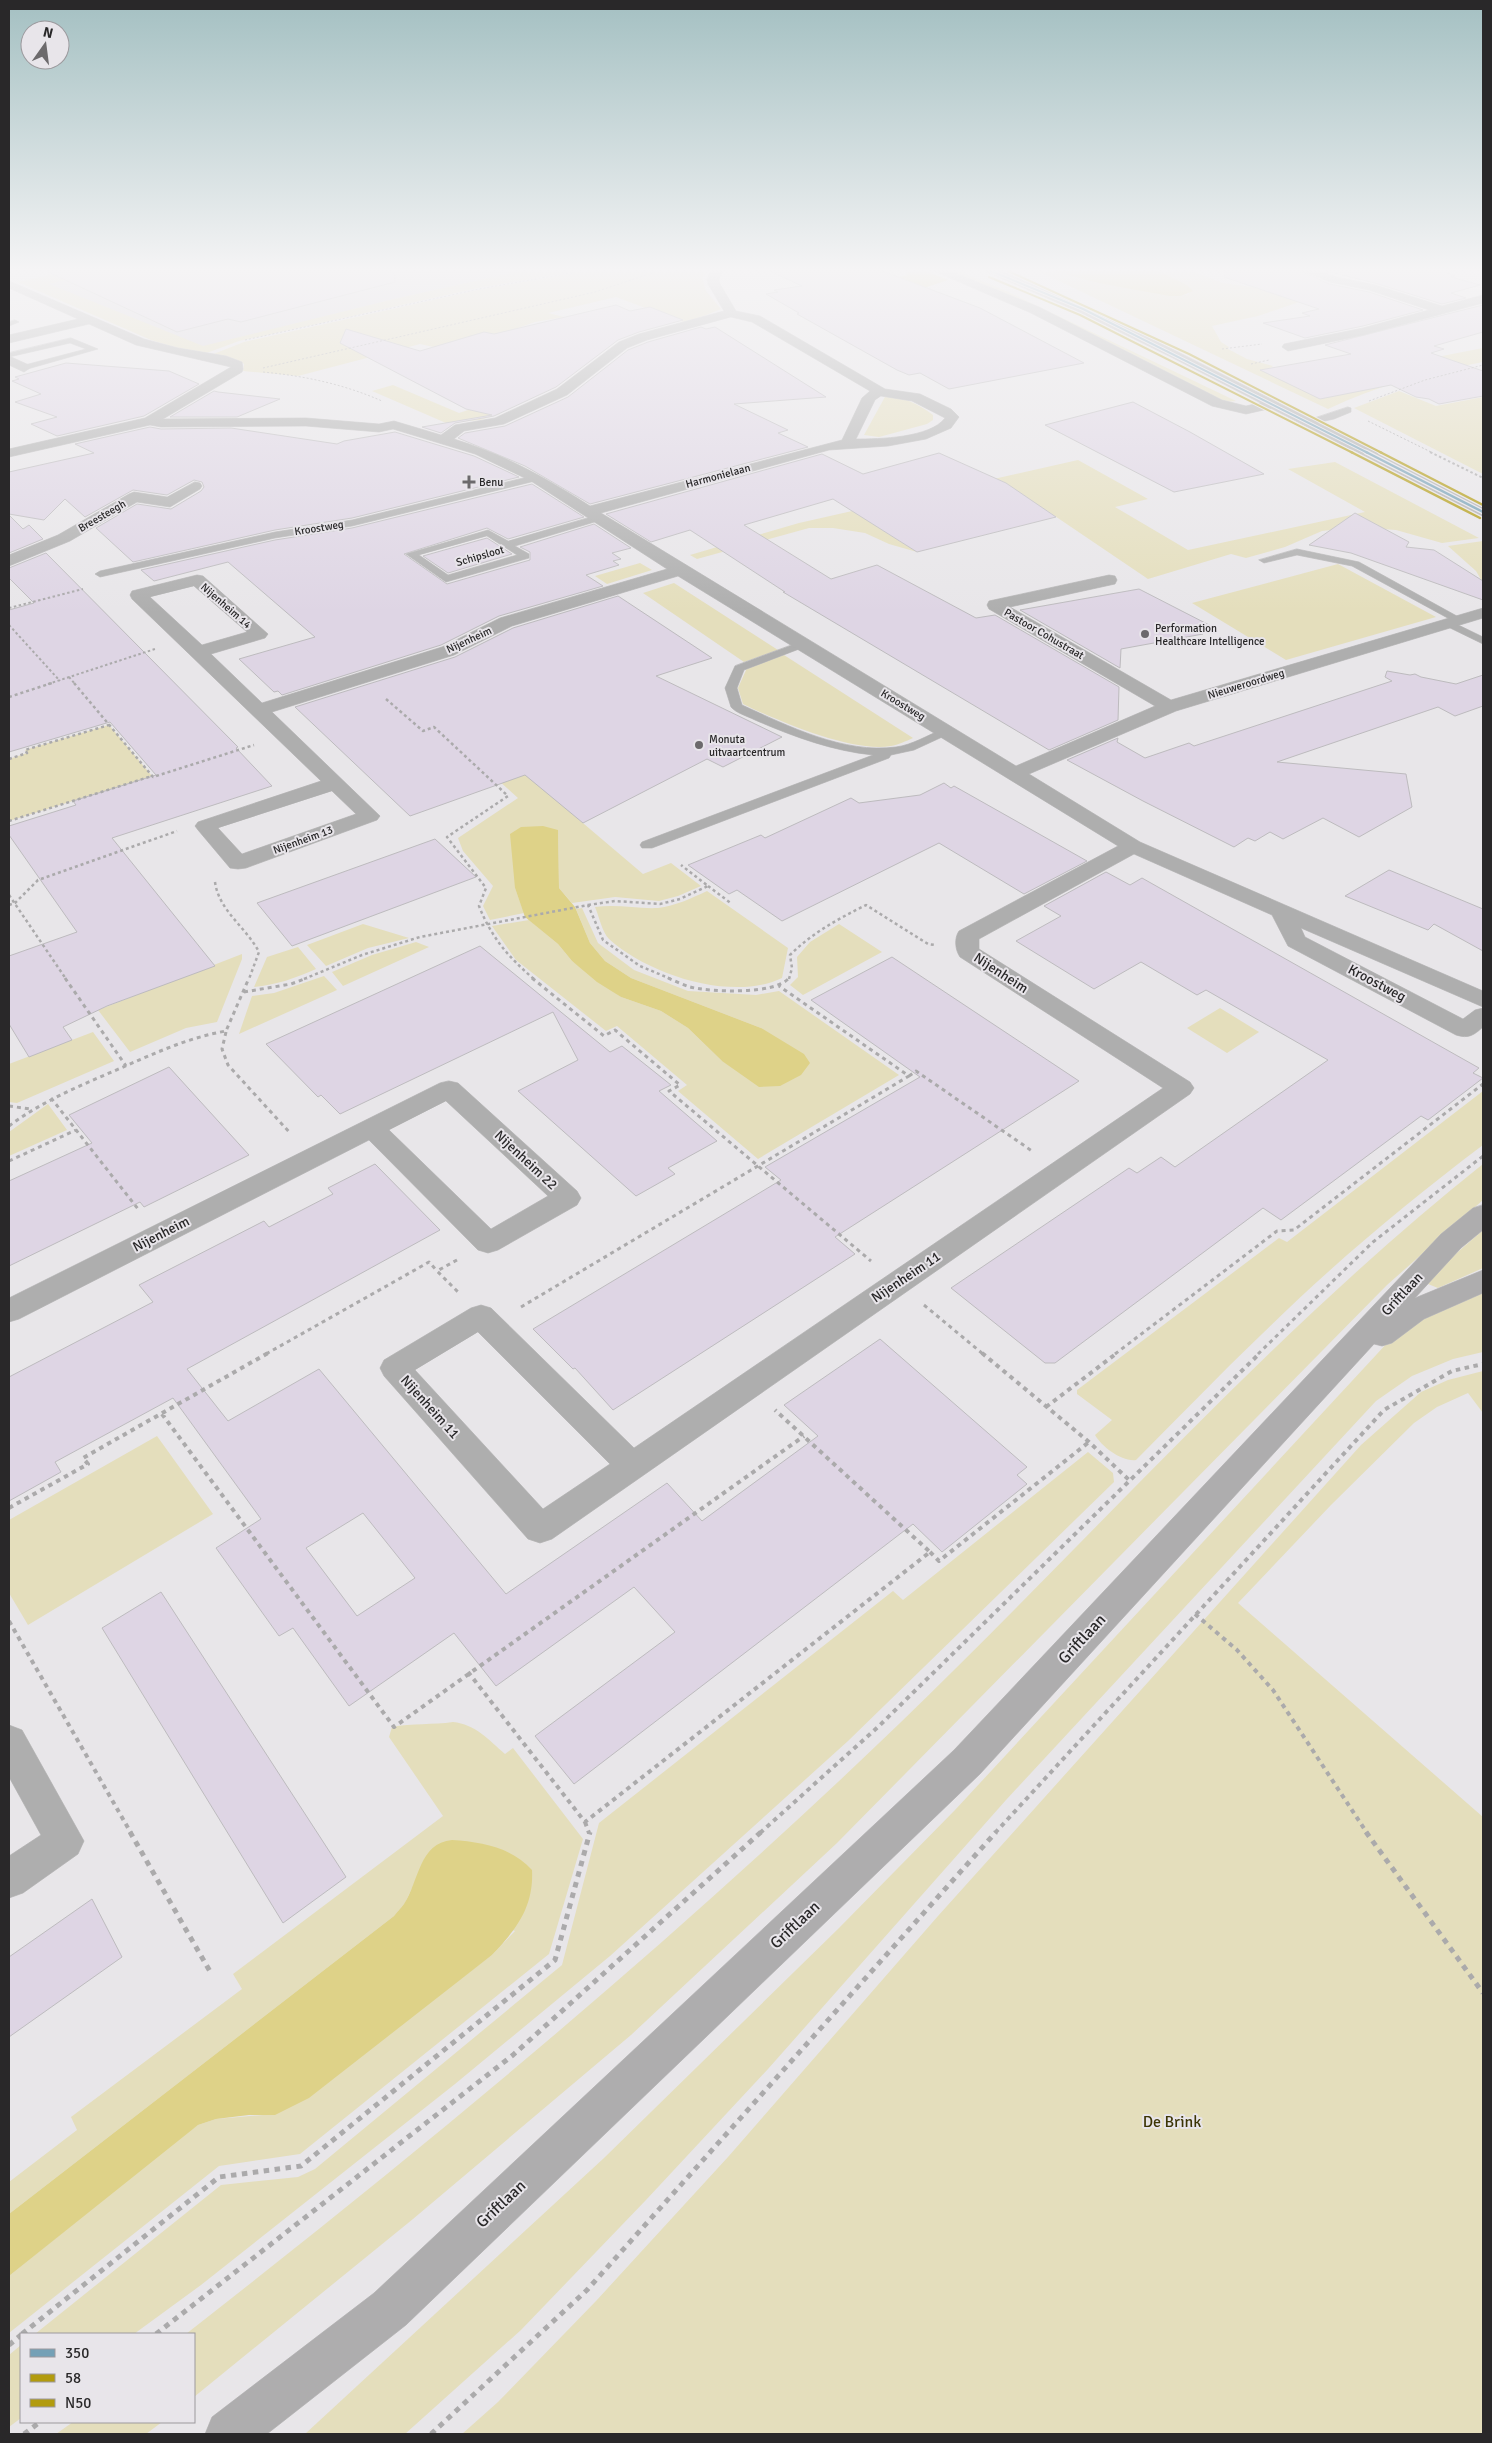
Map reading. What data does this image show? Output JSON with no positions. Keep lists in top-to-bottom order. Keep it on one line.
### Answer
{"streets":{"street":["Harmonielaan","Breesteegh","Kroostweg","Nijenheim 14","Pastoor Cohustraat","Nijenheim","Nieuweroordweg","Nijenheim 13","Nijenheim 22","Nijenheim 11","Griftlaan"],"lane":["Schipsloot"]},"crossings":[["Harmonielaan","Kroostweg"],["Harmonielaan","Schipsloot"],["Kroostweg","Schipsloot"],["Kroostweg","Nijenheim"],["Kroostweg","Nieuweroordweg"],["Pastoor Cohustraat","Nieuweroordweg"],["Nijenheim","Nijenheim 22"],["Nijenheim","Nijenheim 11"]],"parks":["De Brink"],"places":{"health":["Benu"],"other":["Performation Healthcare Intelligence","Monuta uitvaartcentrum"]},"lines":["transit line 350","transit line 58","transit line N50"],"legend":["350","58","N50"],"north":"top"}
